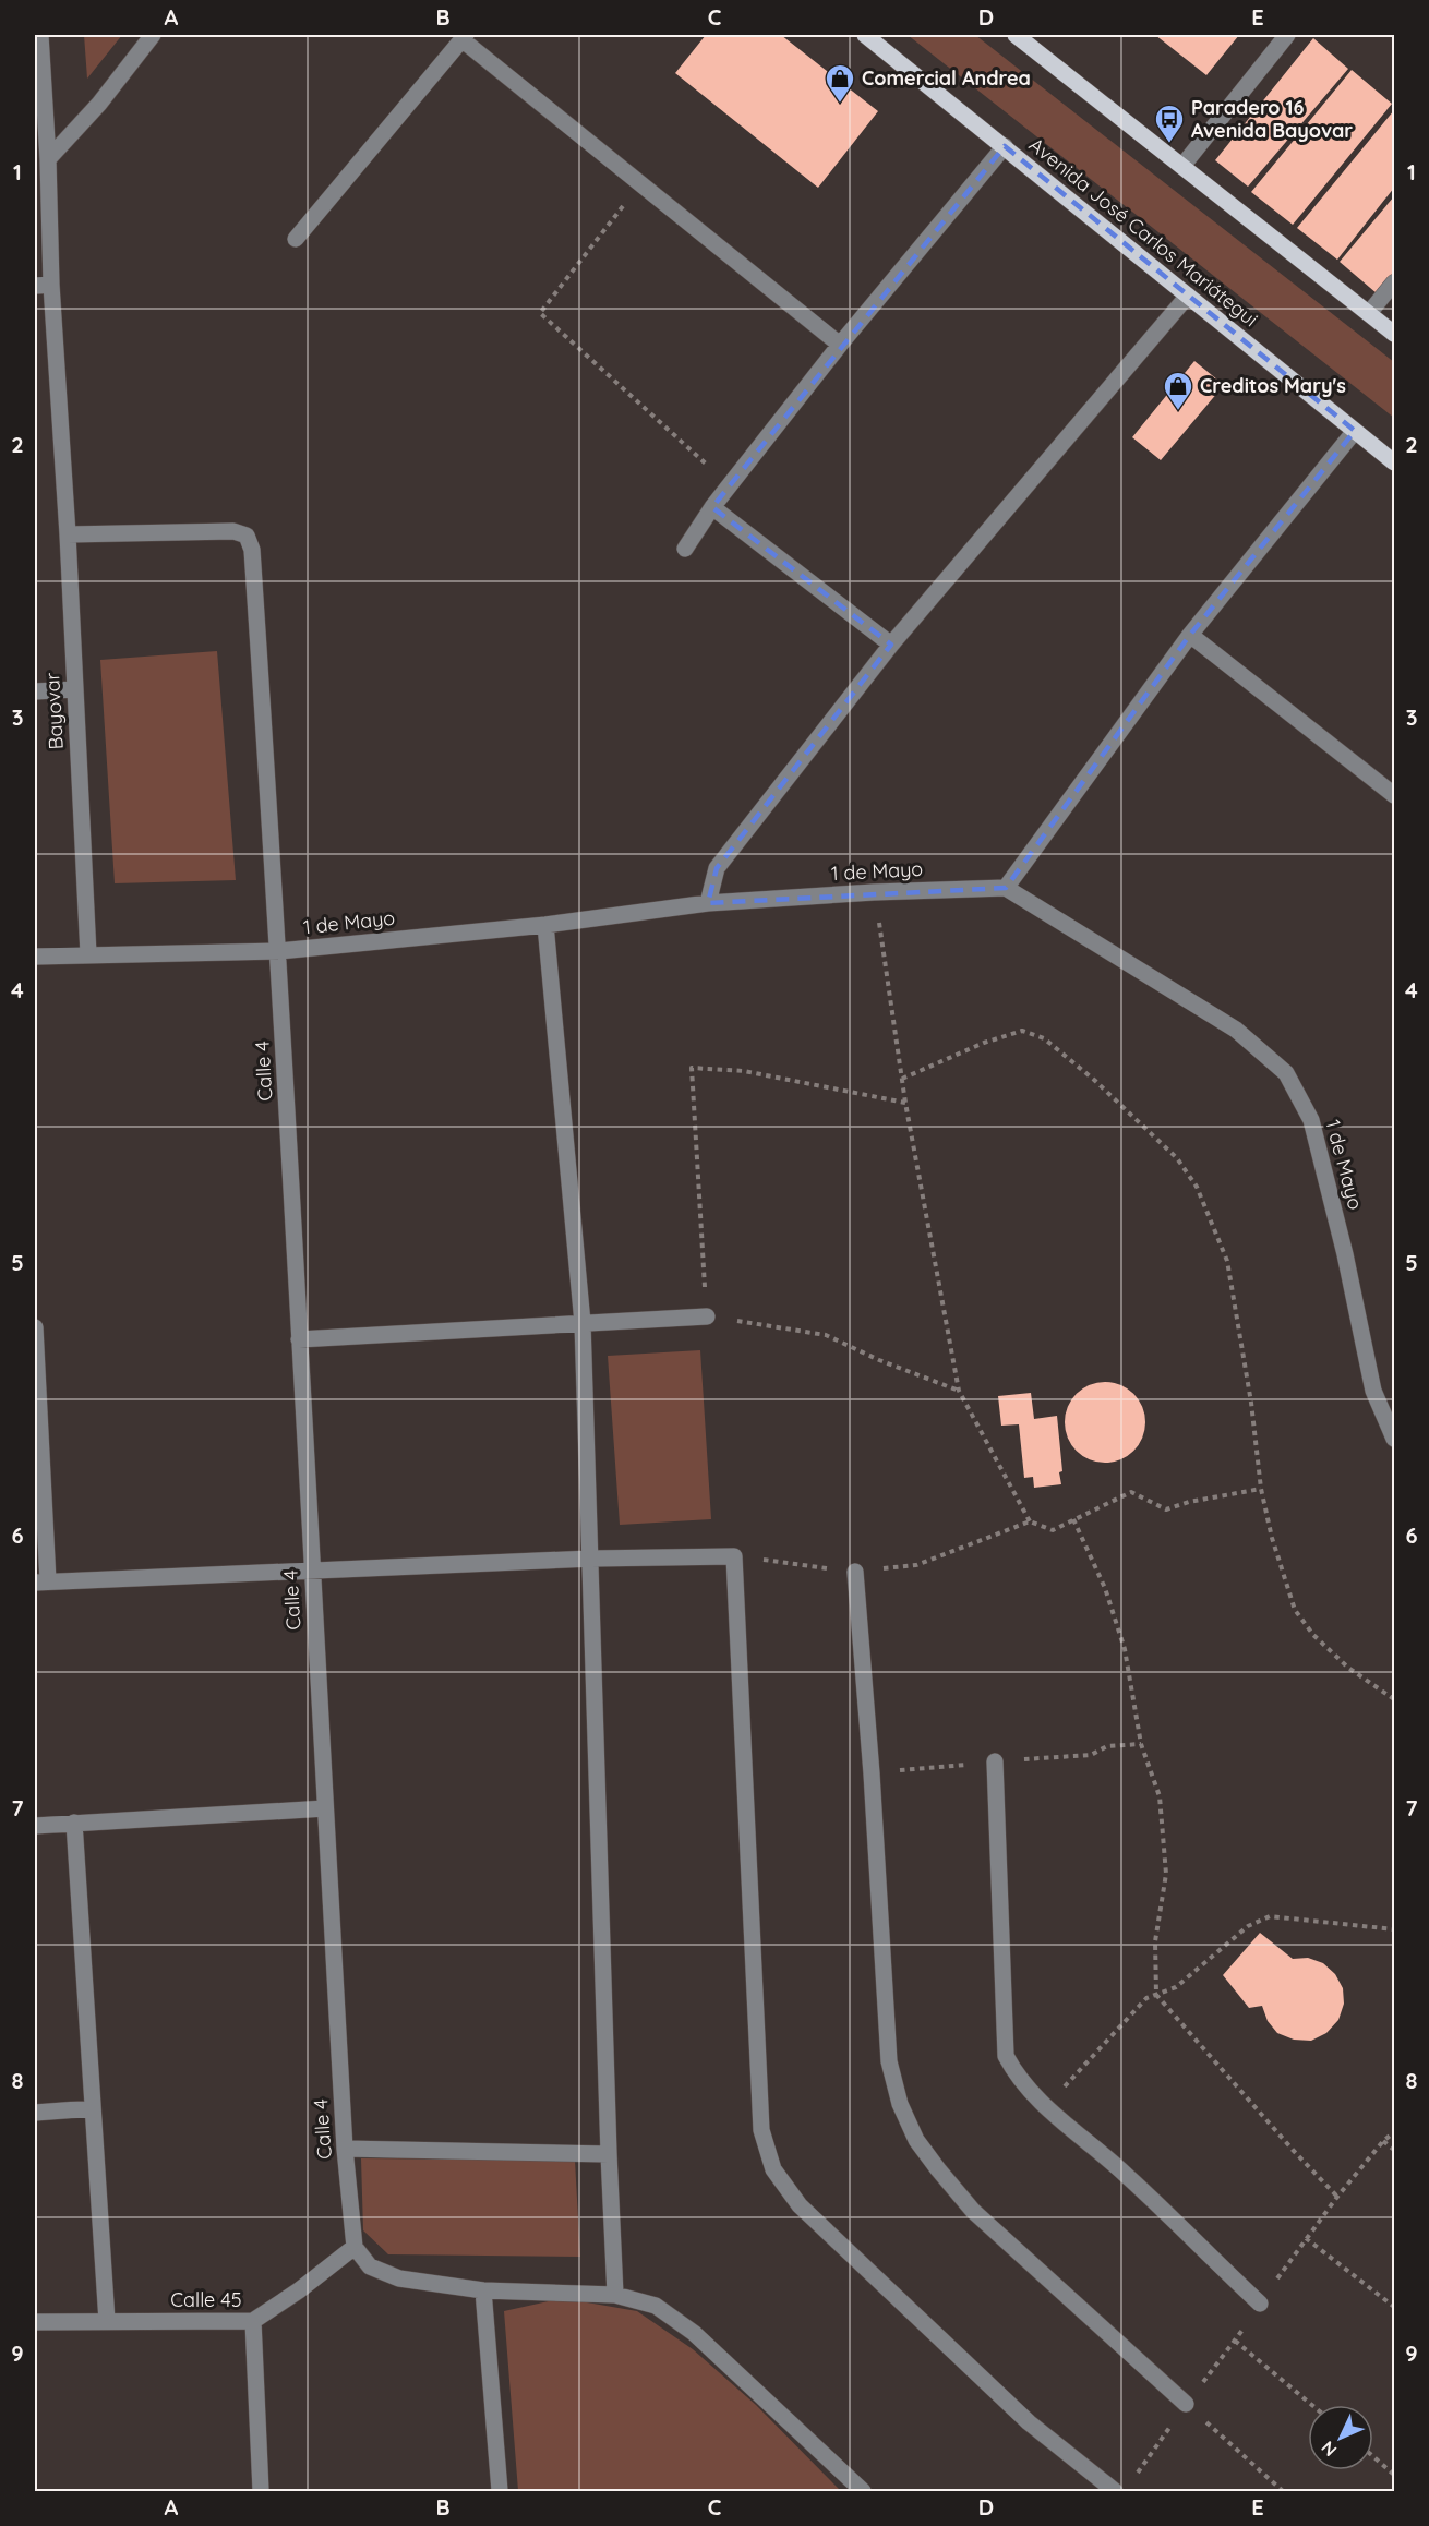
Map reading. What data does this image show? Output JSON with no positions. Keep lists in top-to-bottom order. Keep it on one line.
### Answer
{"streets":{"main road":["Avenida José Carlos Mariátegui"],"street":["Bayovar","1 de Mayo","Calle 4","Calle 45"]},"crossings":[["Bayovar","1 de Mayo"],["Bayovar","Calle 4"],["1 de Mayo","Calle 4"],["Calle 4","Calle 45"]],"places":{"shop":["Comercial Andrea","Creditos Mary's"],"bus stop":["Paradero 16 Avenida Bayovar"]},"north":"bottom left","grid":{"columns":["A","B","C","D","E"],"rows":["1","2","3","4","5","6","7","8","9"]}}
